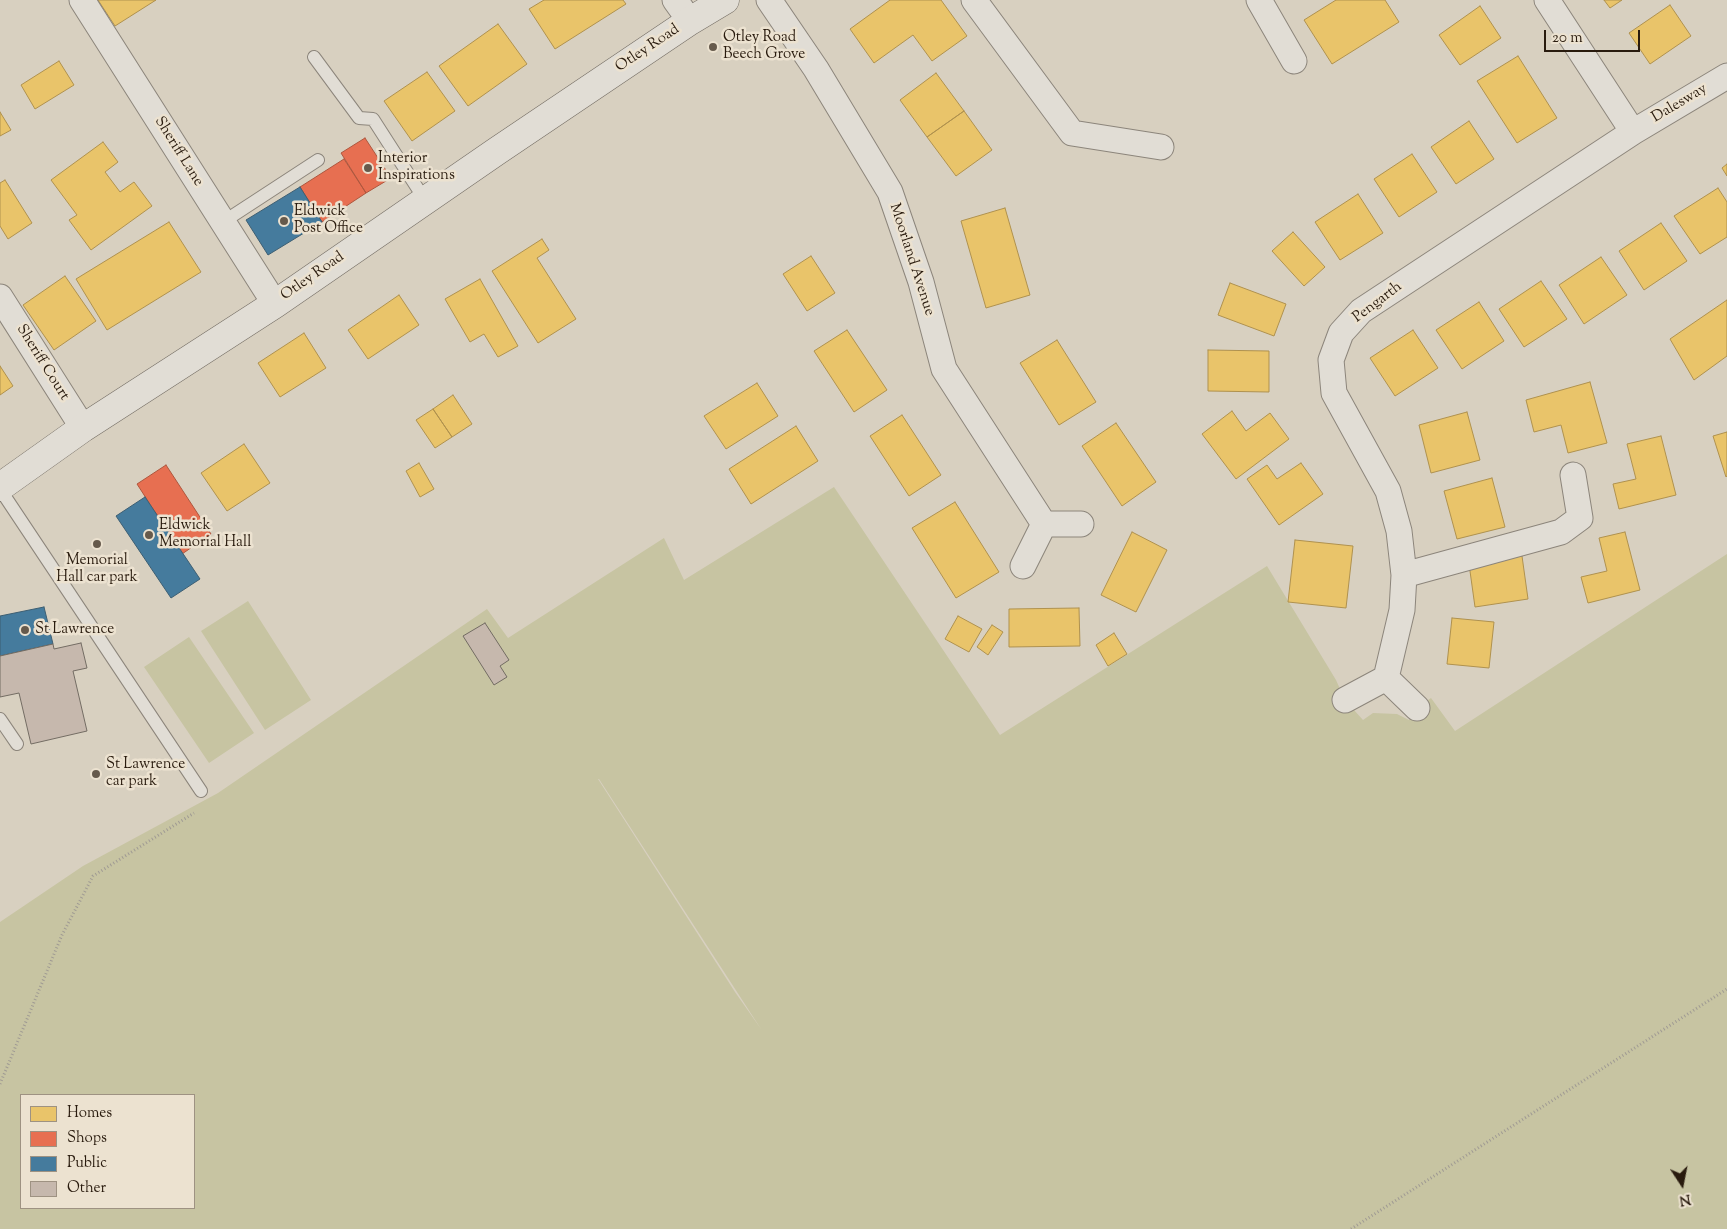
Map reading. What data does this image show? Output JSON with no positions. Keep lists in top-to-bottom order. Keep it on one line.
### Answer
{"streets":{"street":["Otley Road","Dalesway","Sheriff Lane","Moorland Avenue","Pengarth","Sheriff Court"]},"crossings":[["Otley Road","Sheriff Lane"],["Otley Road","Sheriff Court"],["Dalesway","Pengarth"]],"places":["Otley Road Beech Grove","Interior Inspirations","Eldwick Post Office","Eldwick Memorial Hall","Memorial Hall car park","St Lawrence","St Lawrence car park"],"legend":["Homes","Shops","Public","Other"],"scale_bar":"20 m","north":"bottom"}
